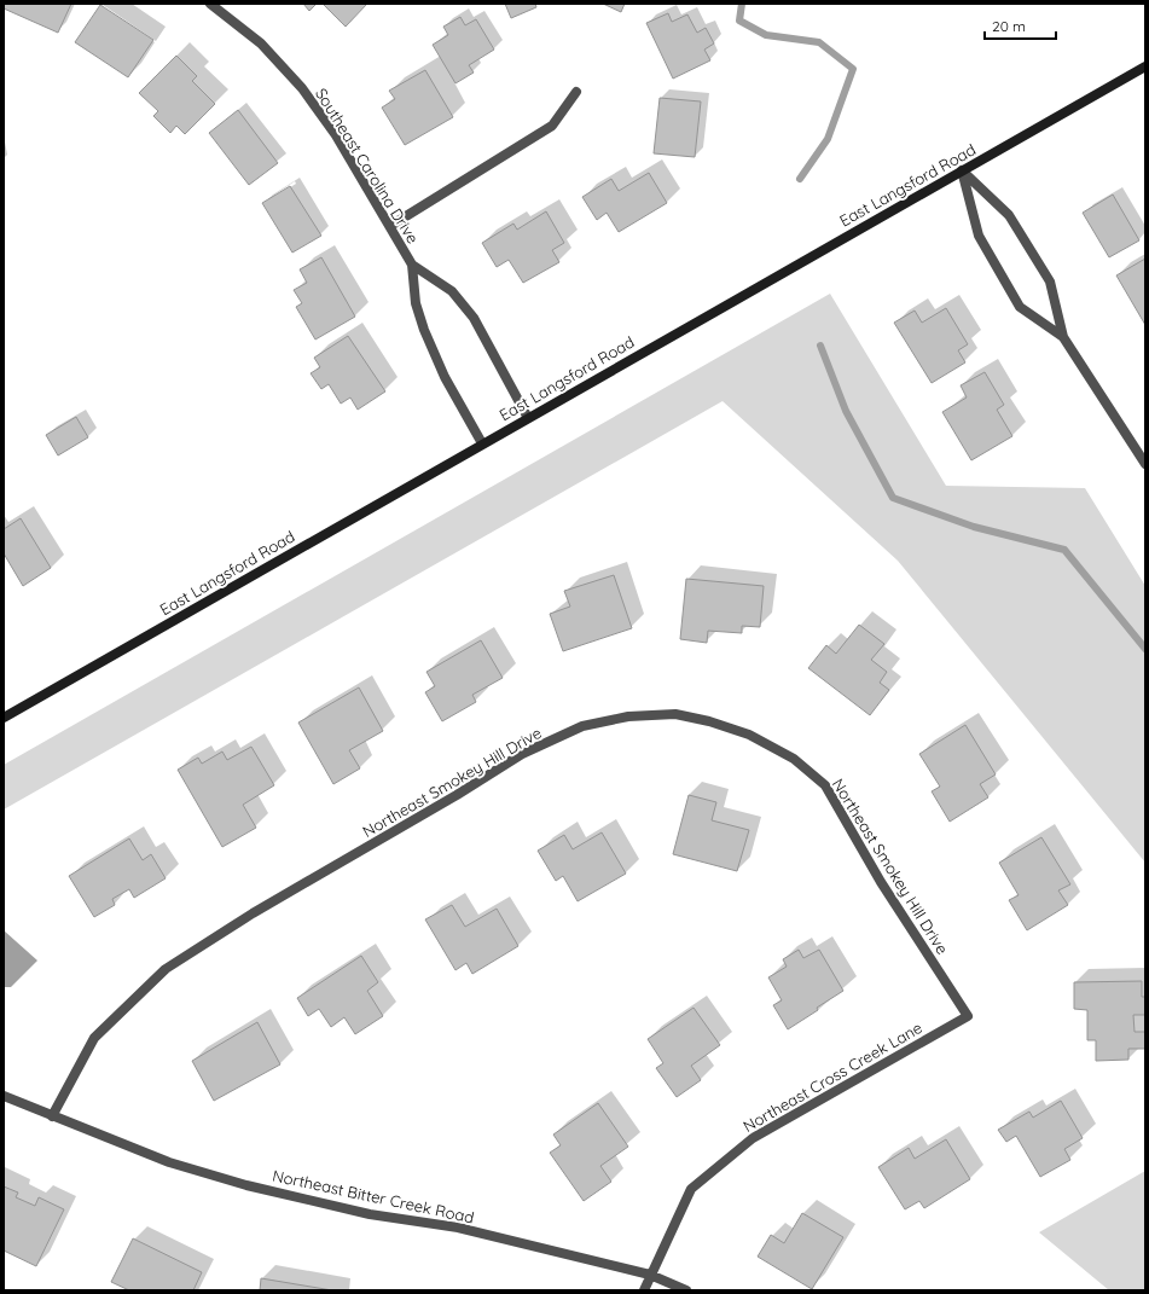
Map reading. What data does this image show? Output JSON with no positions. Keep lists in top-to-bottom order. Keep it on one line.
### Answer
{"streets":{"street":["Southeast Carolina Drive","East Langsford Road","Northeast Smokey Hill Drive","Northeast Cross Creek Lane","Northeast Bitter Creek Road"]},"crossings":[["Southeast Carolina Drive","East Langsford Road"],["Northeast Smokey Hill Drive","Northeast Cross Creek Lane"],["Northeast Smokey Hill Drive","Northeast Bitter Creek Road"],["Northeast Cross Creek Lane","Northeast Bitter Creek Road"]],"scale_bar":"20 m"}
